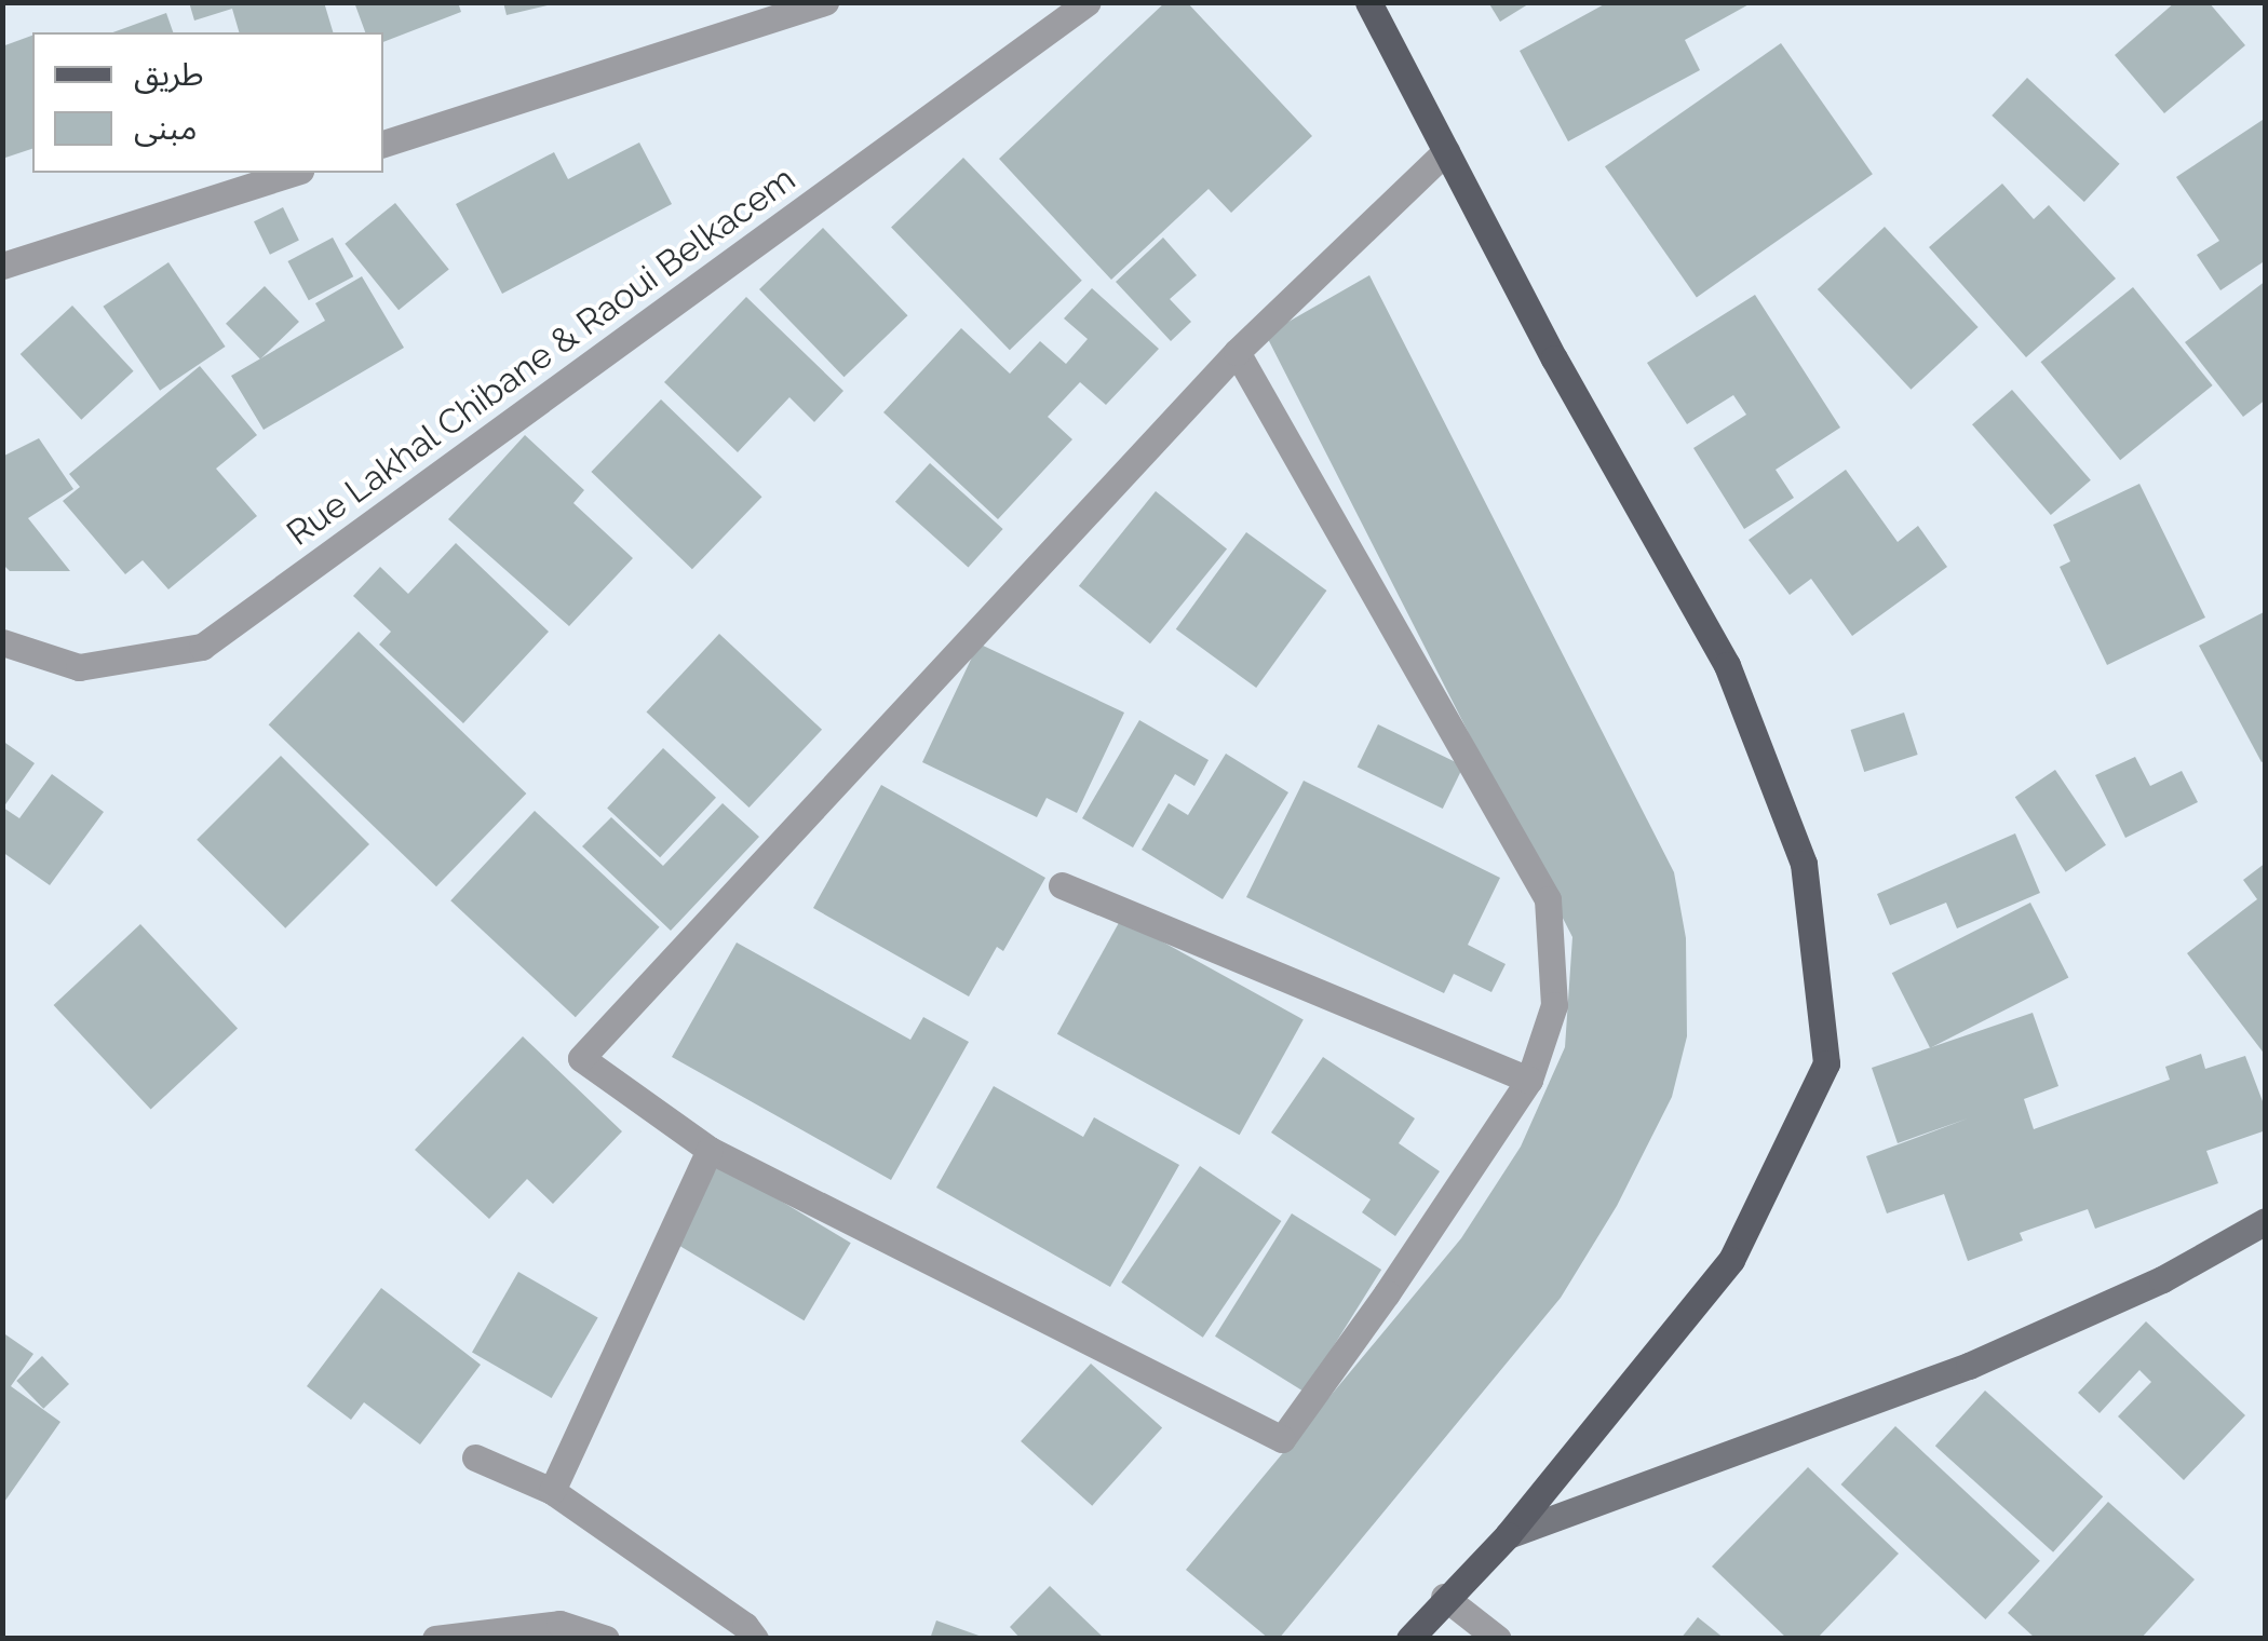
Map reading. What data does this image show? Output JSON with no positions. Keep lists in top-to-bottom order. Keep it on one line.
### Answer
{"streets":{"street":["Rue Lakhal Chibane & Raoui Belkacem"]},"legend":["طريق","مبنى"]}
